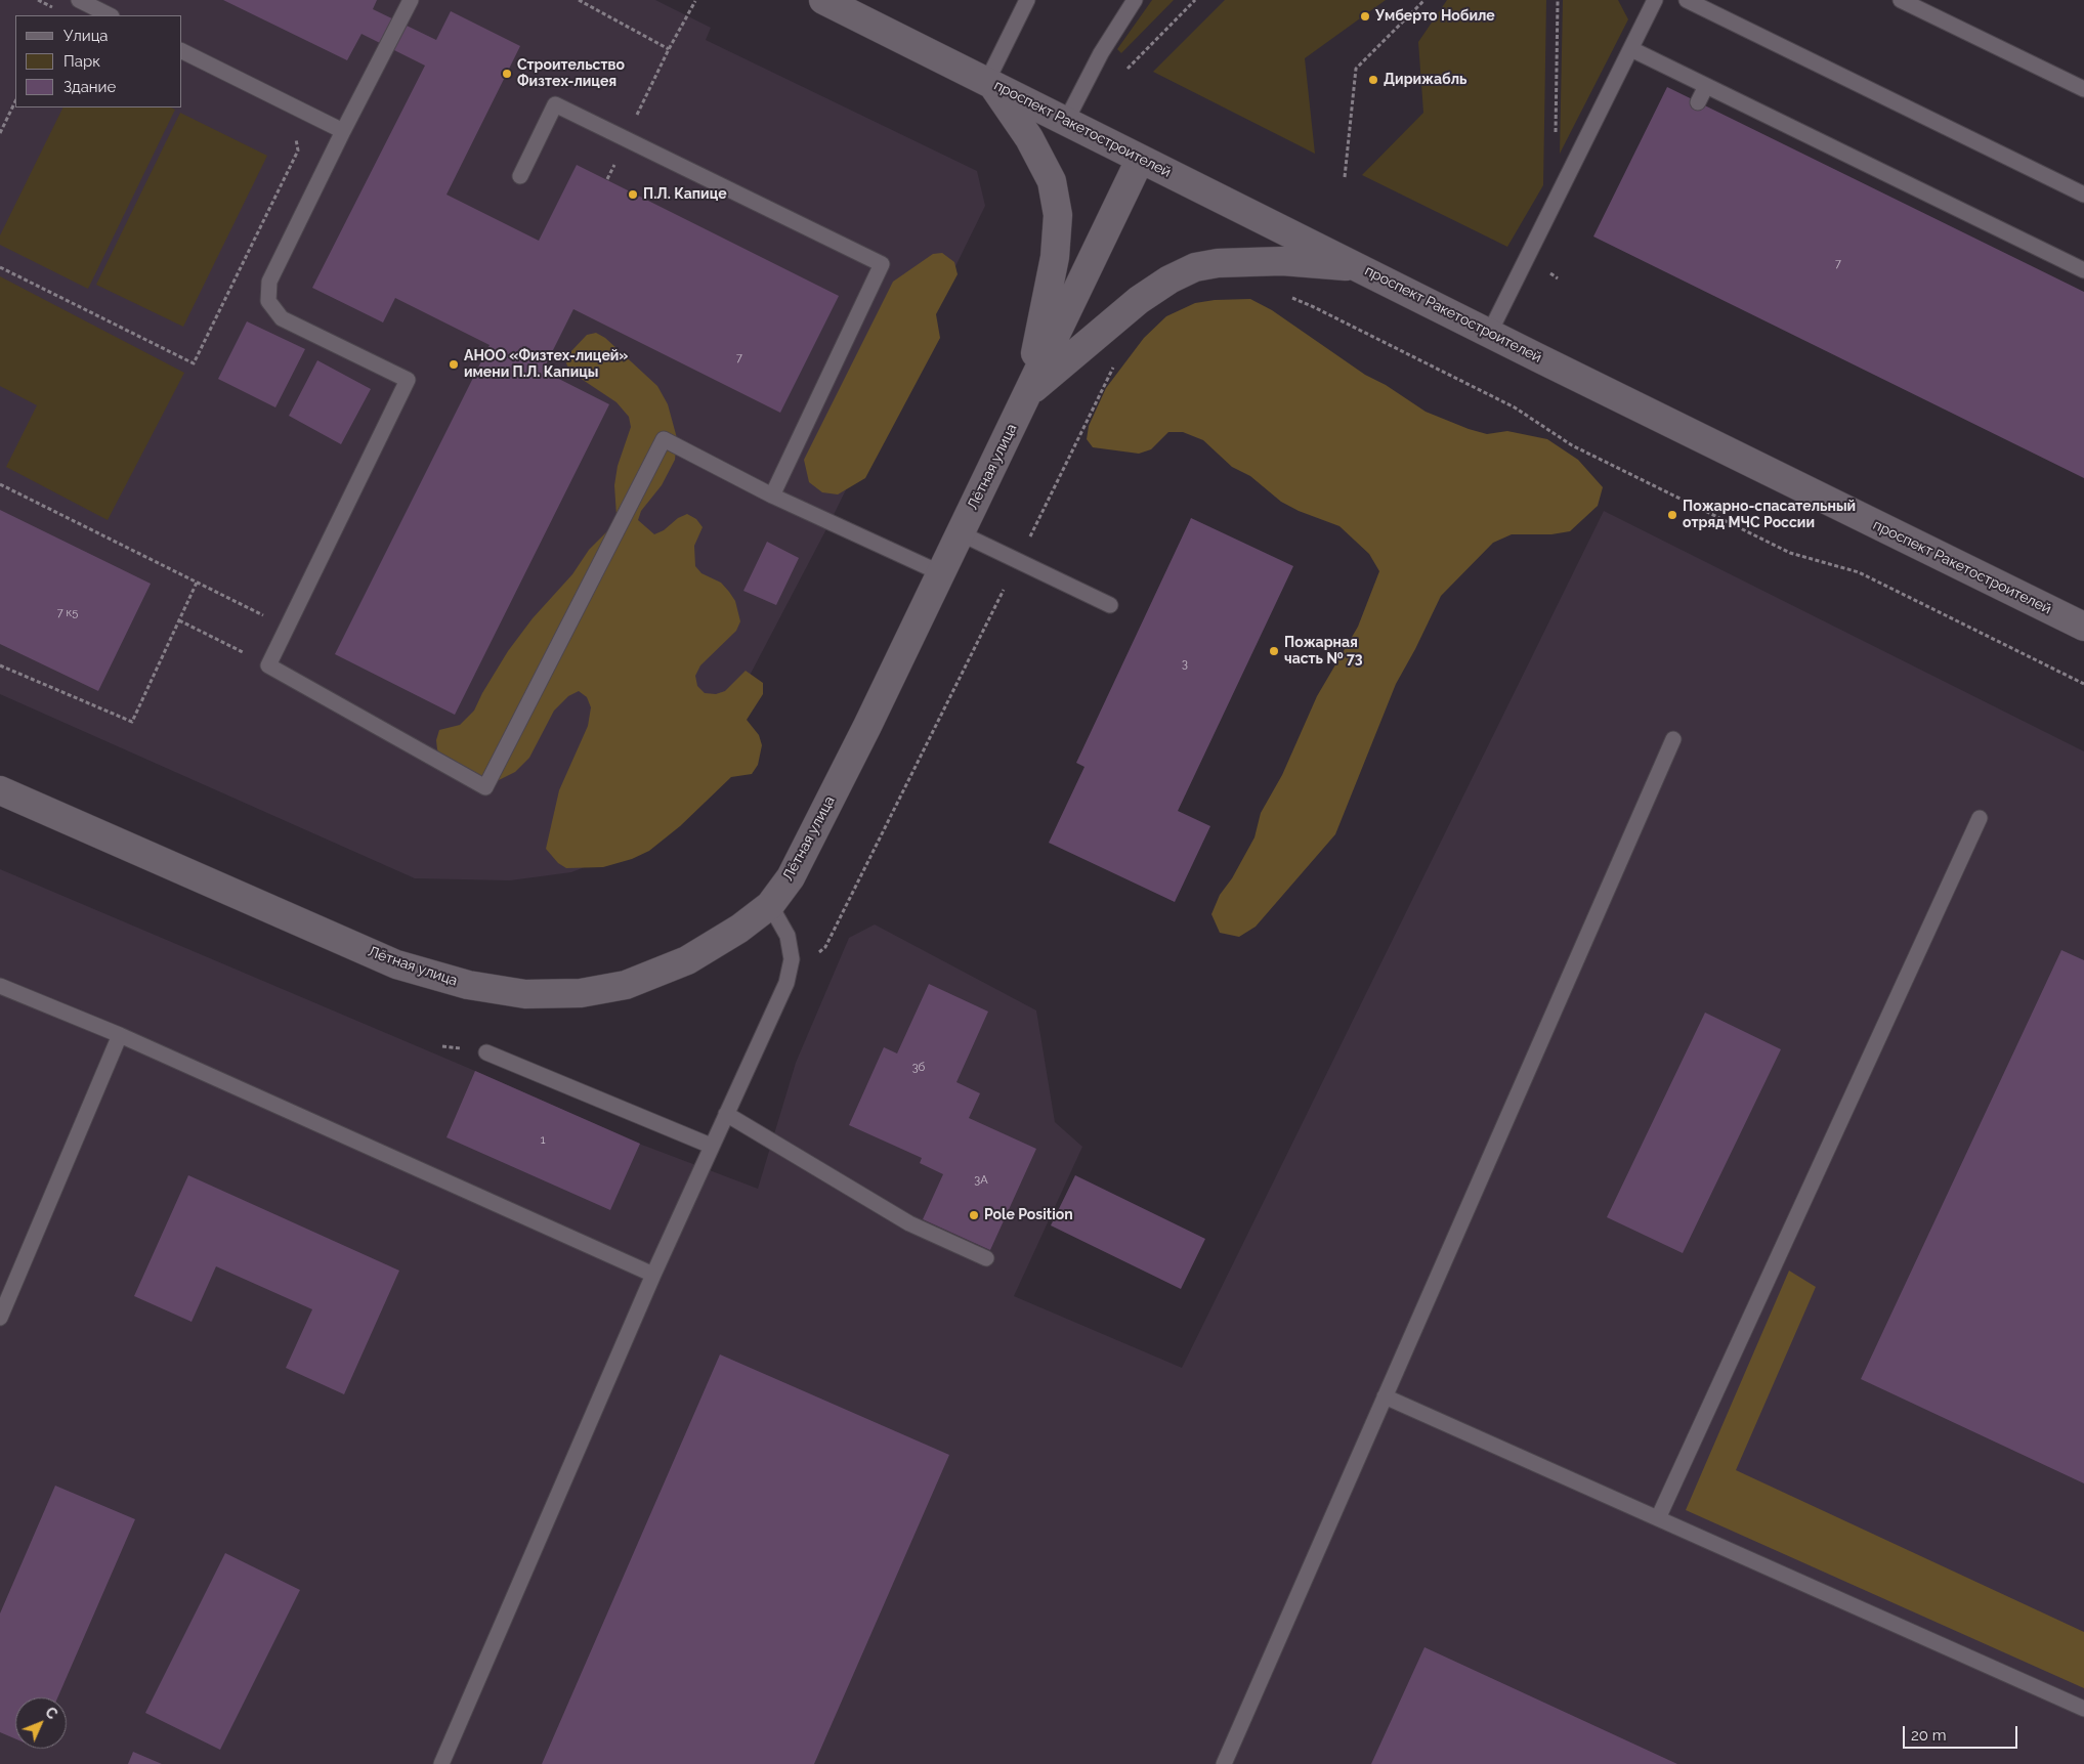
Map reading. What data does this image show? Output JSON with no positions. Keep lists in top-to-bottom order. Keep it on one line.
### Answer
{"streets":{"street":["проспект Ракетостроителей","Лётная улица"]},"crossings":[["проспект Ракетостроителей","Лётная улица"]],"places":["Умберто Нобиле","Строительство Физтех-лицея","Дирижабль","П.Л. Капице","АНОО «Физтех-лицей» имени П.Л. Капицы","Пожарно-спасательный отряд МЧС России","Пожарная часть № 73","Pole Position"],"house_numbers":["7","7","7 к5","3","3б","1","3А"],"legend":["Улица","Парк","Здание"],"scale_bar":"20 m","north":"top right"}
